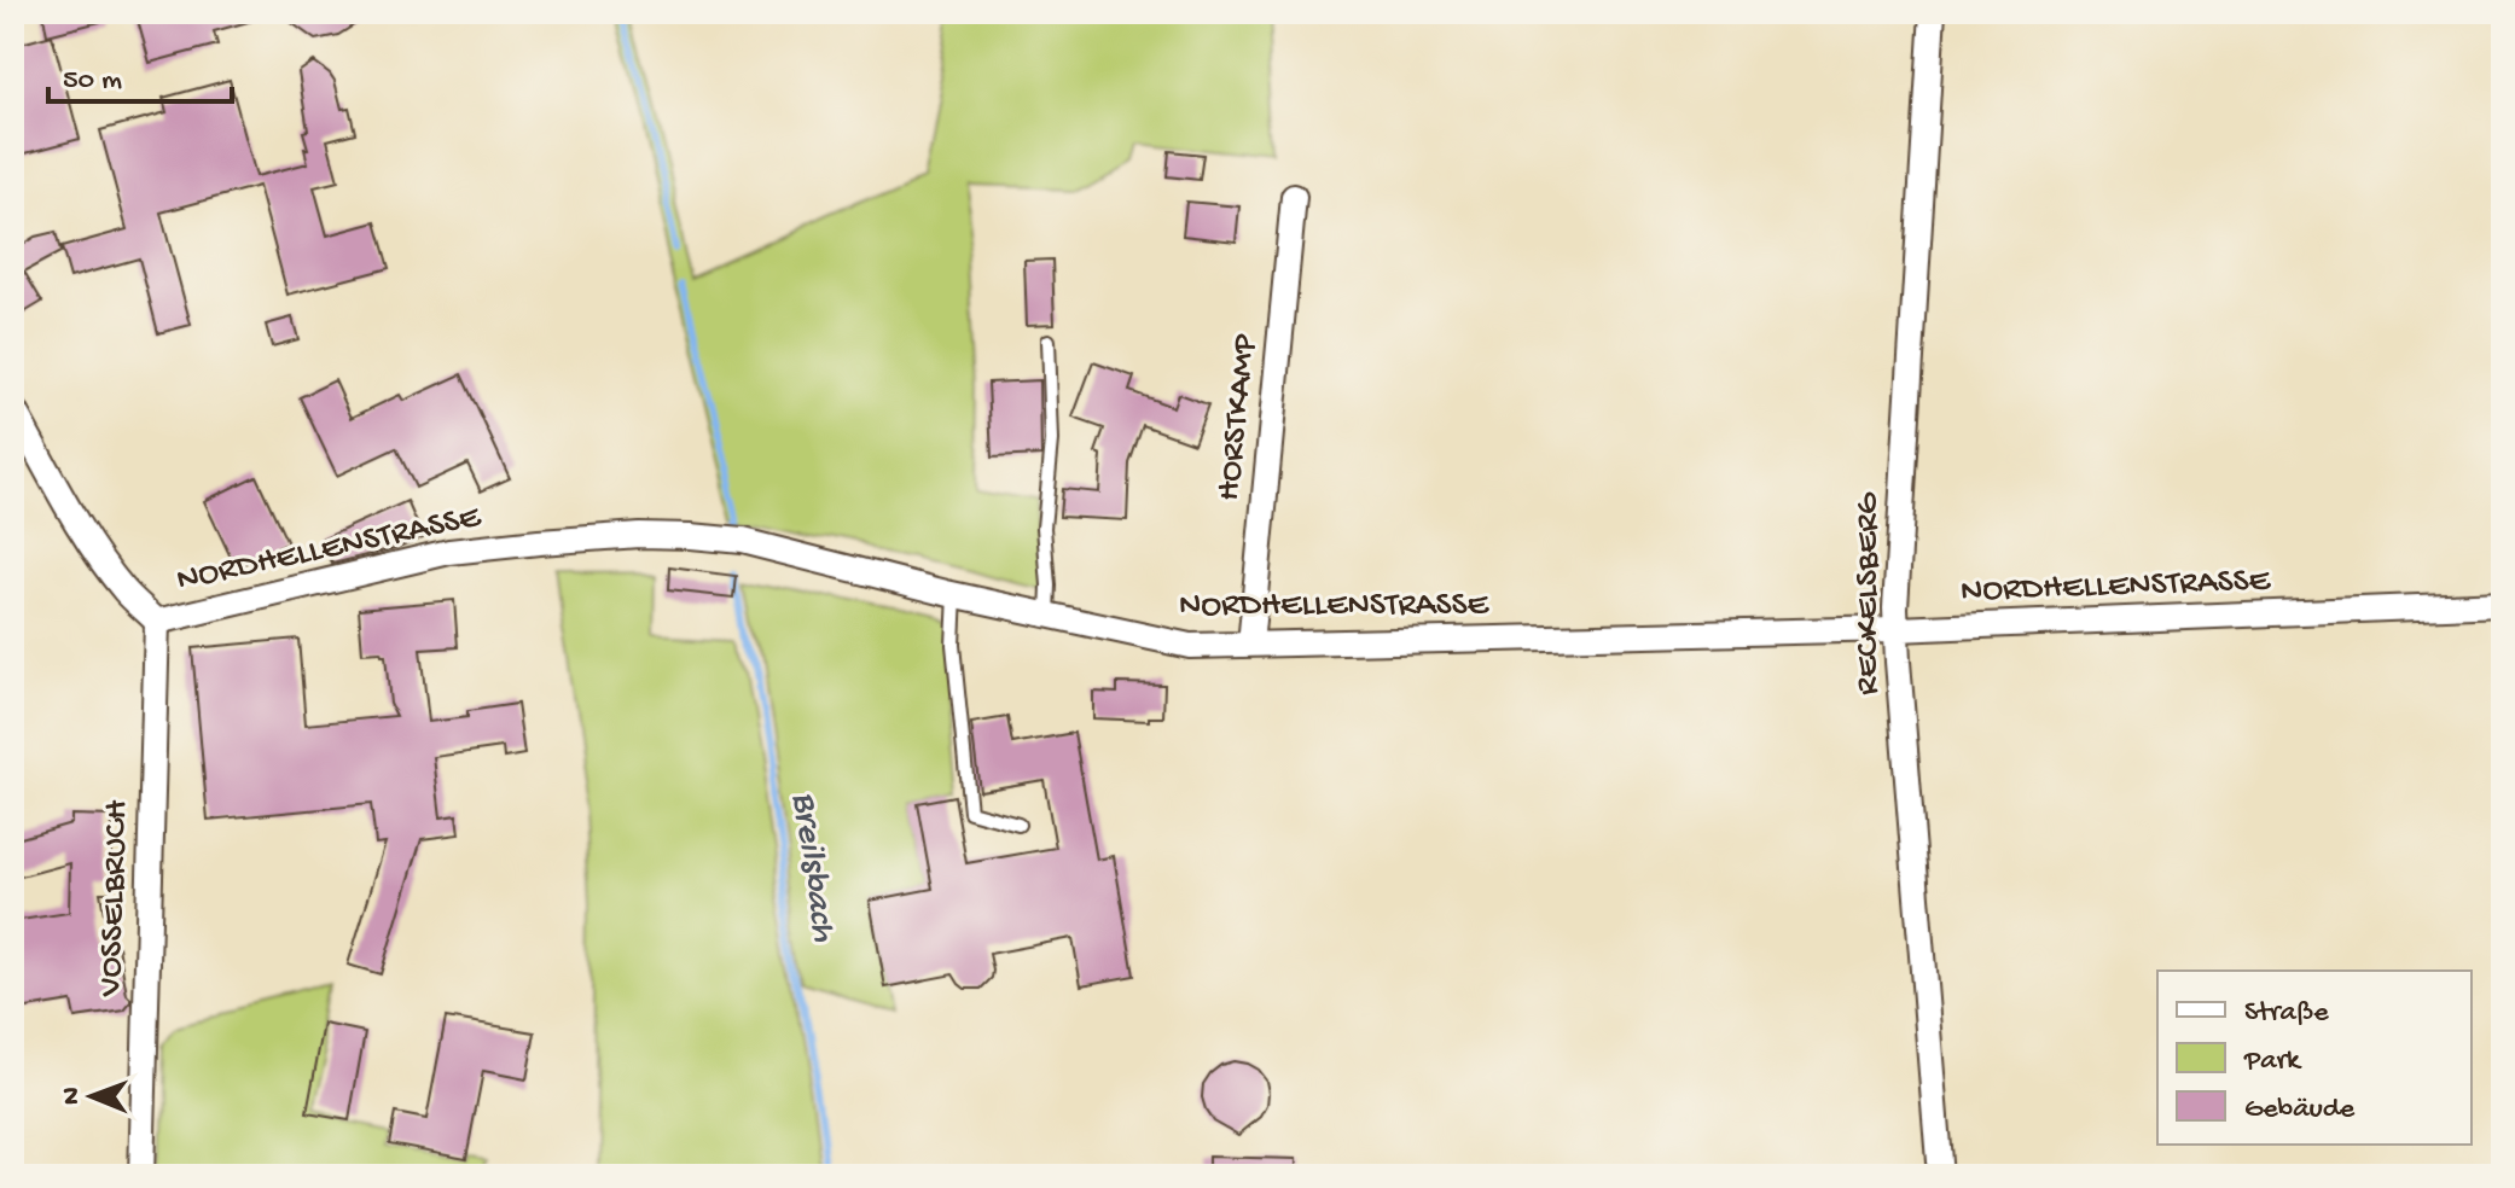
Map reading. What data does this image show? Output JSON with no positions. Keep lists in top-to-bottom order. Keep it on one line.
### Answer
{"streets":{"street":["HORSTKAMP","NORDHELLENSTRASSE","RECKELSBERG","VOSSELBRUCH"]},"crossings":[["HORSTKAMP","NORDHELLENSTRASSE"],["NORDHELLENSTRASSE","RECKELSBERG"],["NORDHELLENSTRASSE","VOSSELBRUCH"]],"water":["Breilsbach"],"legend":["Straße","Park","Gebäude"],"scale_bar":"50 m","north":"left"}
